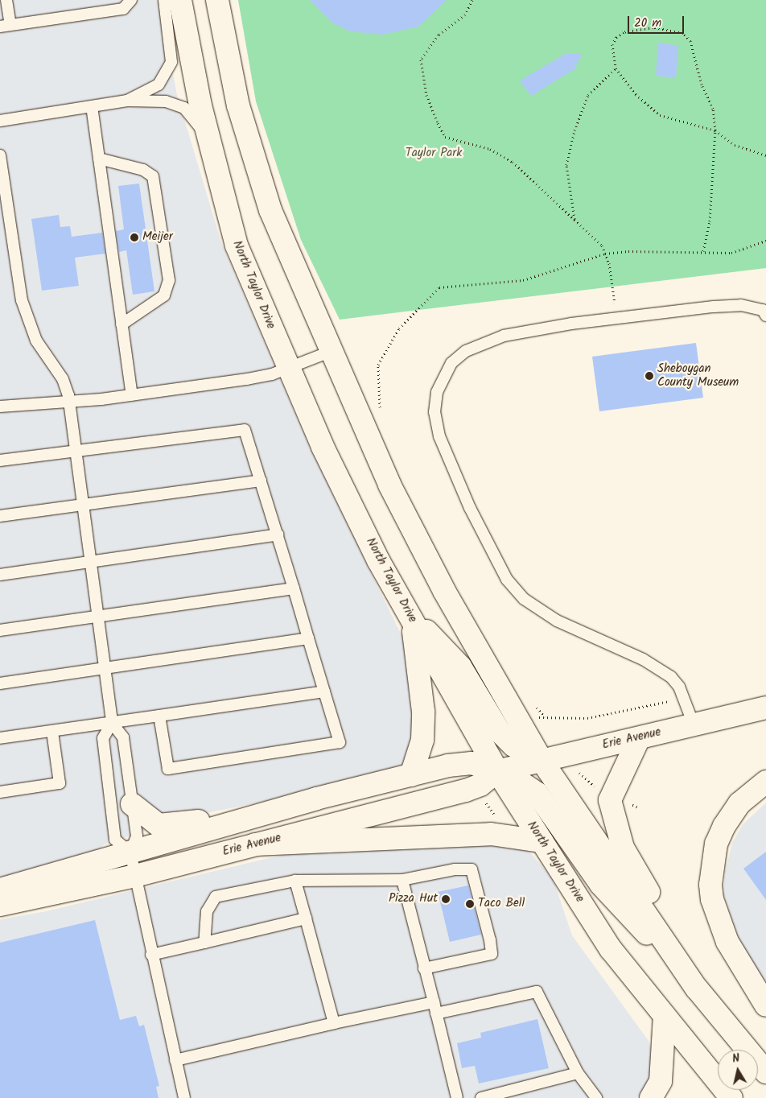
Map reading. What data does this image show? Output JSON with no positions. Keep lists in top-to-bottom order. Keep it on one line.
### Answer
{"streets":{"main road":["North Taylor Drive","Erie Avenue"]},"crossings":[["North Taylor Drive","Erie Avenue"]],"parks":["Taylor Park"],"places":["Meijer","Sheboygan County Museum","Pizza Hut","Taco Bell"],"scale_bar":"20 m","north":"top"}
